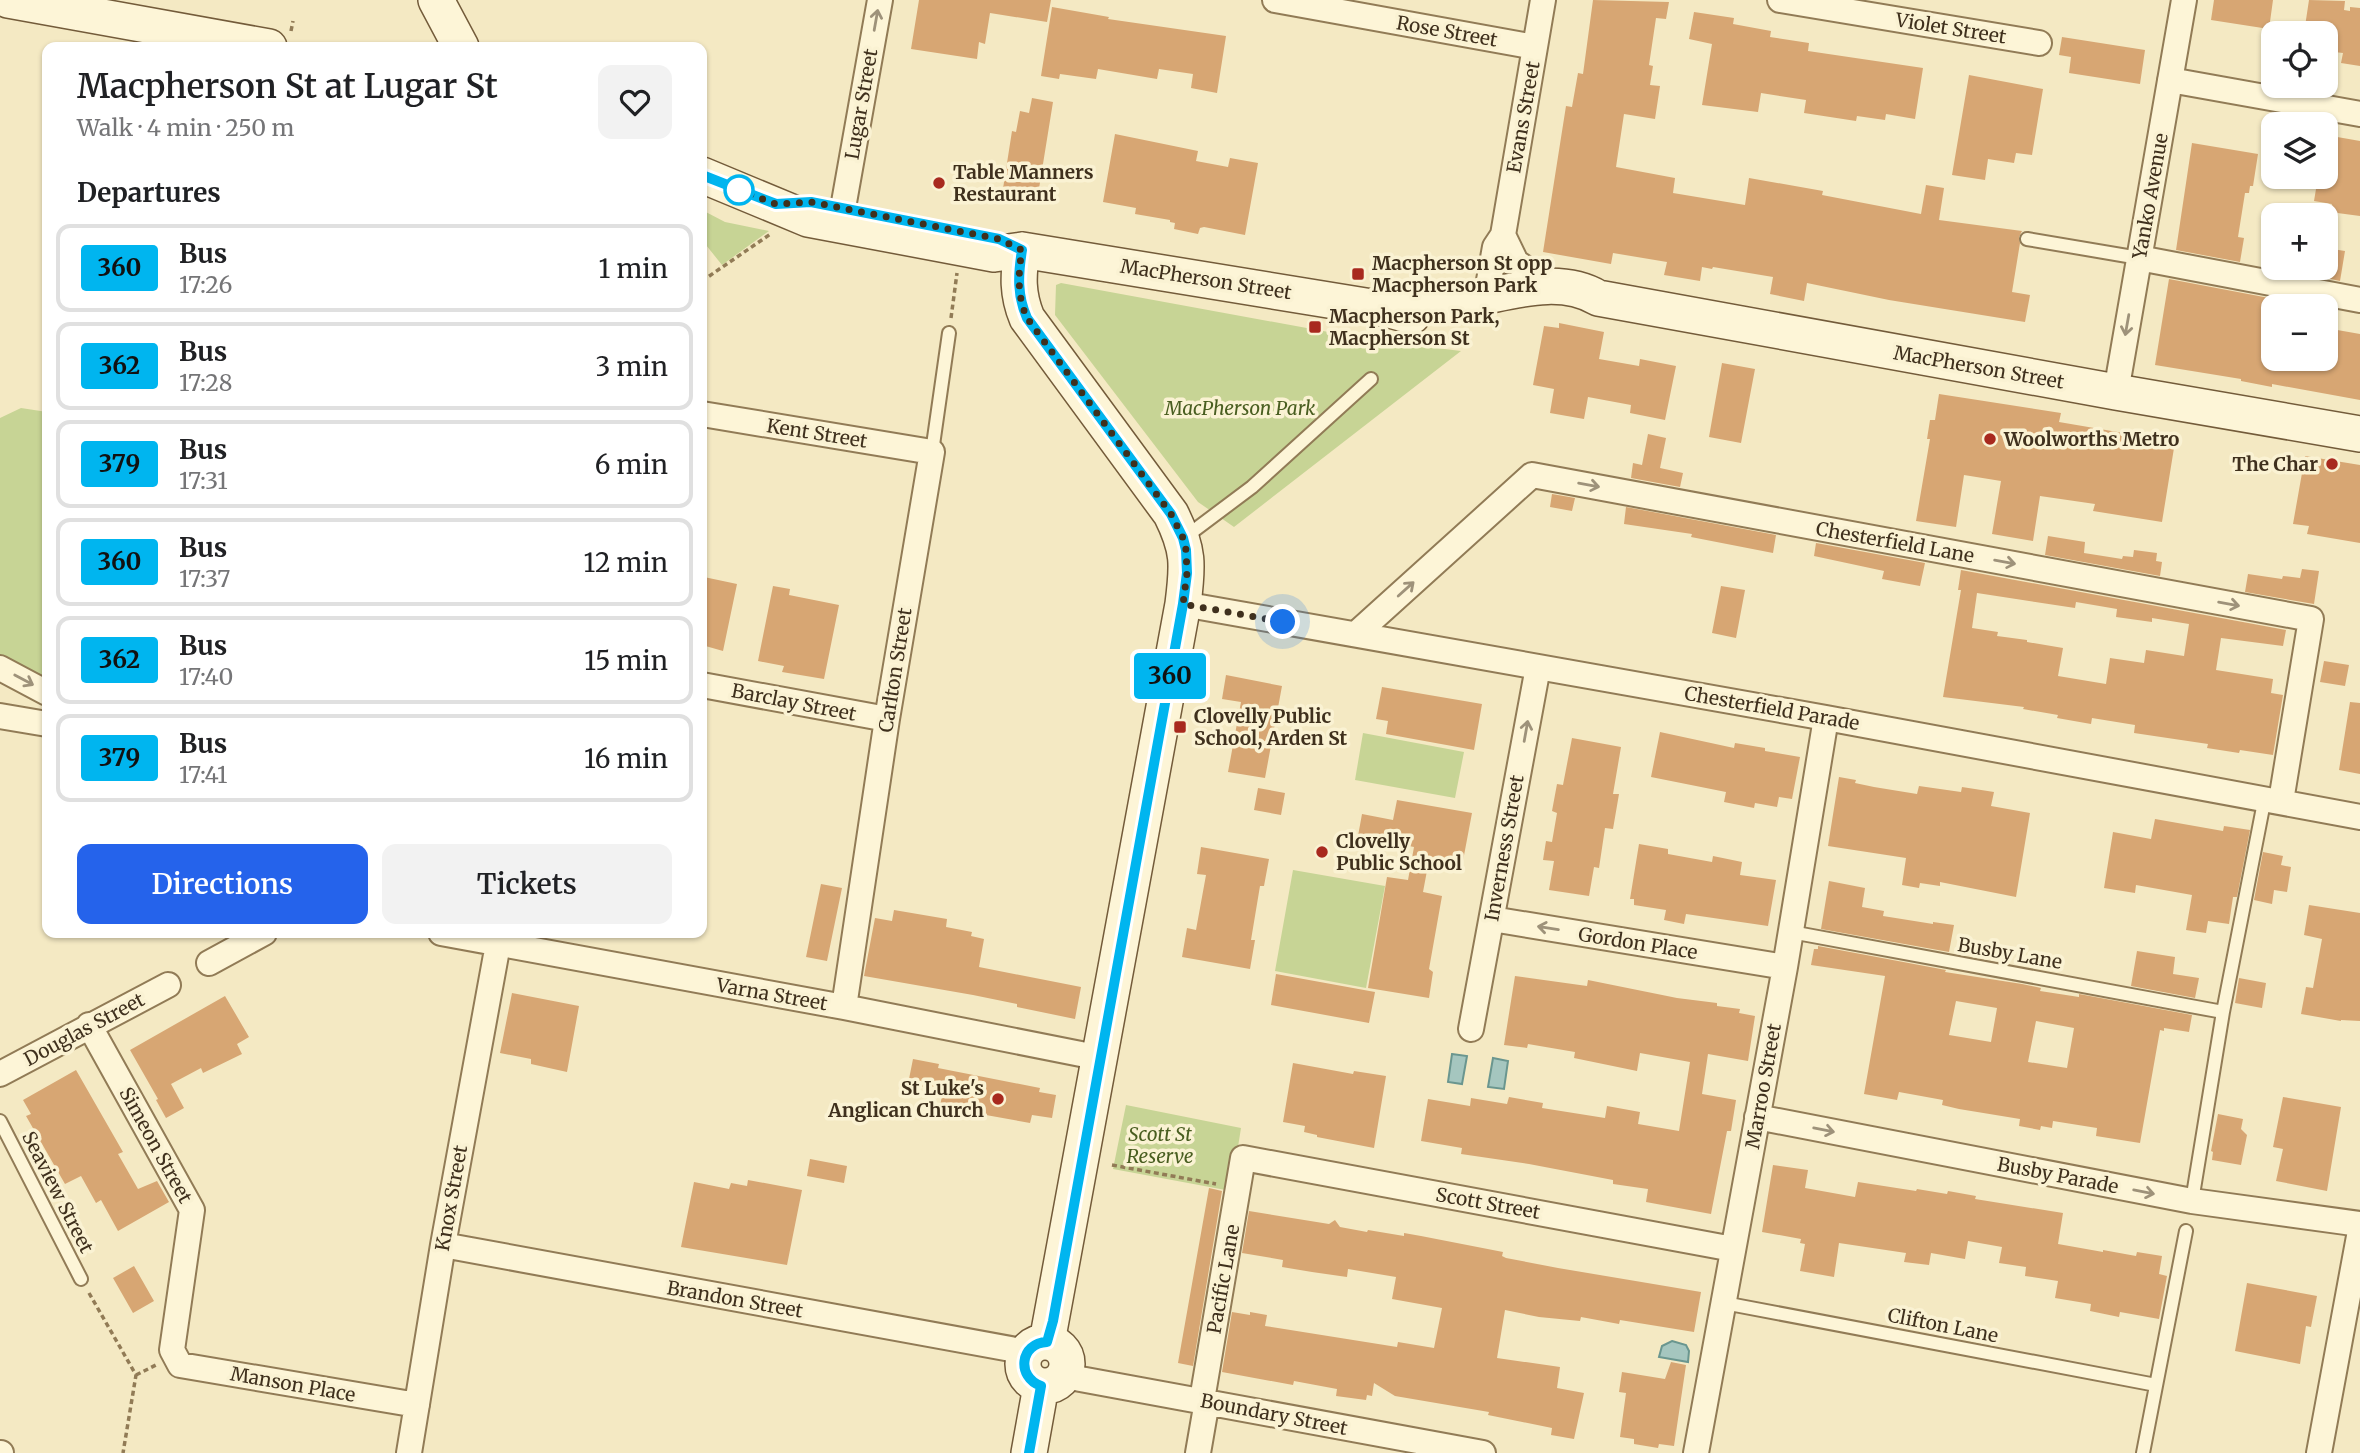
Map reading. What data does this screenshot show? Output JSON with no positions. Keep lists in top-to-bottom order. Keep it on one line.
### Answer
{"streets":{"main road":["MacPherson Street"],"street":["Violet Street","Rose Street","Lugar Street","Evans Street","Yanko Avenue","Kent Street","Chesterfield Lane","Carlton Street","Barclay Street","Chesterfield Parade","Inverness Street","Gordon Place","Varna Street","Douglas Street","Marroo Street","Simeon Street","Busby Parade","Knox Street","Scott Street","Pacific Lane","Brandon Street","Manson Place","Boundary Street"],"lane":["Busby Lane","Seaview Street","Clifton Lane"]},"crossings":[["Rose Street","Evans Street"],["Lugar Street","MacPherson Street"],["Evans Street","MacPherson Street"],["Yanko Avenue","MacPherson Street"],["Kent Street","Carlton Street"],["Chesterfield Lane","Chesterfield Parade"],["Carlton Street","Barclay Street"],["Carlton Street","Varna Street"],["Chesterfield Parade","Inverness Street"],["Chesterfield Parade","Marroo Street"],["Inverness Street","Gordon Place"],["Gordon Place","Marroo Street"],["Busby Lane","Marroo Street"],["Varna Street","Knox Street"],["Douglas Street","Simeon Street"],["Marroo Street","Busby Parade"],["Marroo Street","Scott Street"],["Marroo Street","Clifton Lane"],["Simeon Street","Manson Place"],["Knox Street","Brandon Street"],["Knox Street","Manson Place"],["Scott Street","Pacific Lane"],["Pacific Lane","Boundary Street"]],"one_way":["Lugar Street","Inverness Street","Gordon Place","Busby Parade"],"parks":["MacPherson Park","Scott St Reserve"],"places":{"other":["Table Manners Restaurant","Woolworths Metro","The Char","Clovelly Public School","St Luke's Anglican Church"],"transit":["Macpherson St opp Macpherson Park","Macpherson Park, Macpherson St","Clovelly Public School, Arden St"]},"lines":["bus line 360"],"page":{"on_map":"360","map_buttons":["+","−"],"heading":[["Macpherson St at Lugar St","Walk · 4 min · 250 m"],"Departures"],"list":[{"mark":"360","name":"Bus","note":"17:26","value":"1 min"},{"mark":"362","name":"Bus","note":"17:28","value":"3 min"},{"mark":"379","name":"Bus","note":"17:31","value":"6 min"},{"mark":"360","name":"Bus","note":"17:37","value":"12 min"},{"mark":"362","name":"Bus","note":"17:40","value":"15 min"},{"mark":"379","name":"Bus","note":"17:41","value":"16 min"}],"buttons":["Directions","Tickets"]}}
